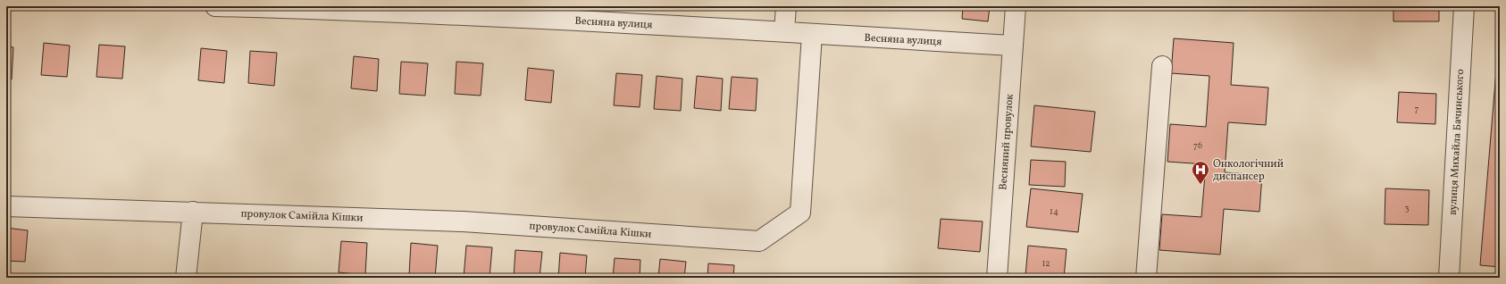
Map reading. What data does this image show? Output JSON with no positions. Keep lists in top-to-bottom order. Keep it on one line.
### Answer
{"streets":{"street":["Весняна вулиця","Весняний провулок","вулиця Михайла Бачинського","провулок Самійла Кішки"]},"crossings":[["Весняна вулиця","Весняний провулок"],["Весняна вулиця","провулок Самійла Кішки"]],"places":{"hospital":["Онкологічний диспансер"]},"house_numbers":["7","76","3","14","12"]}
